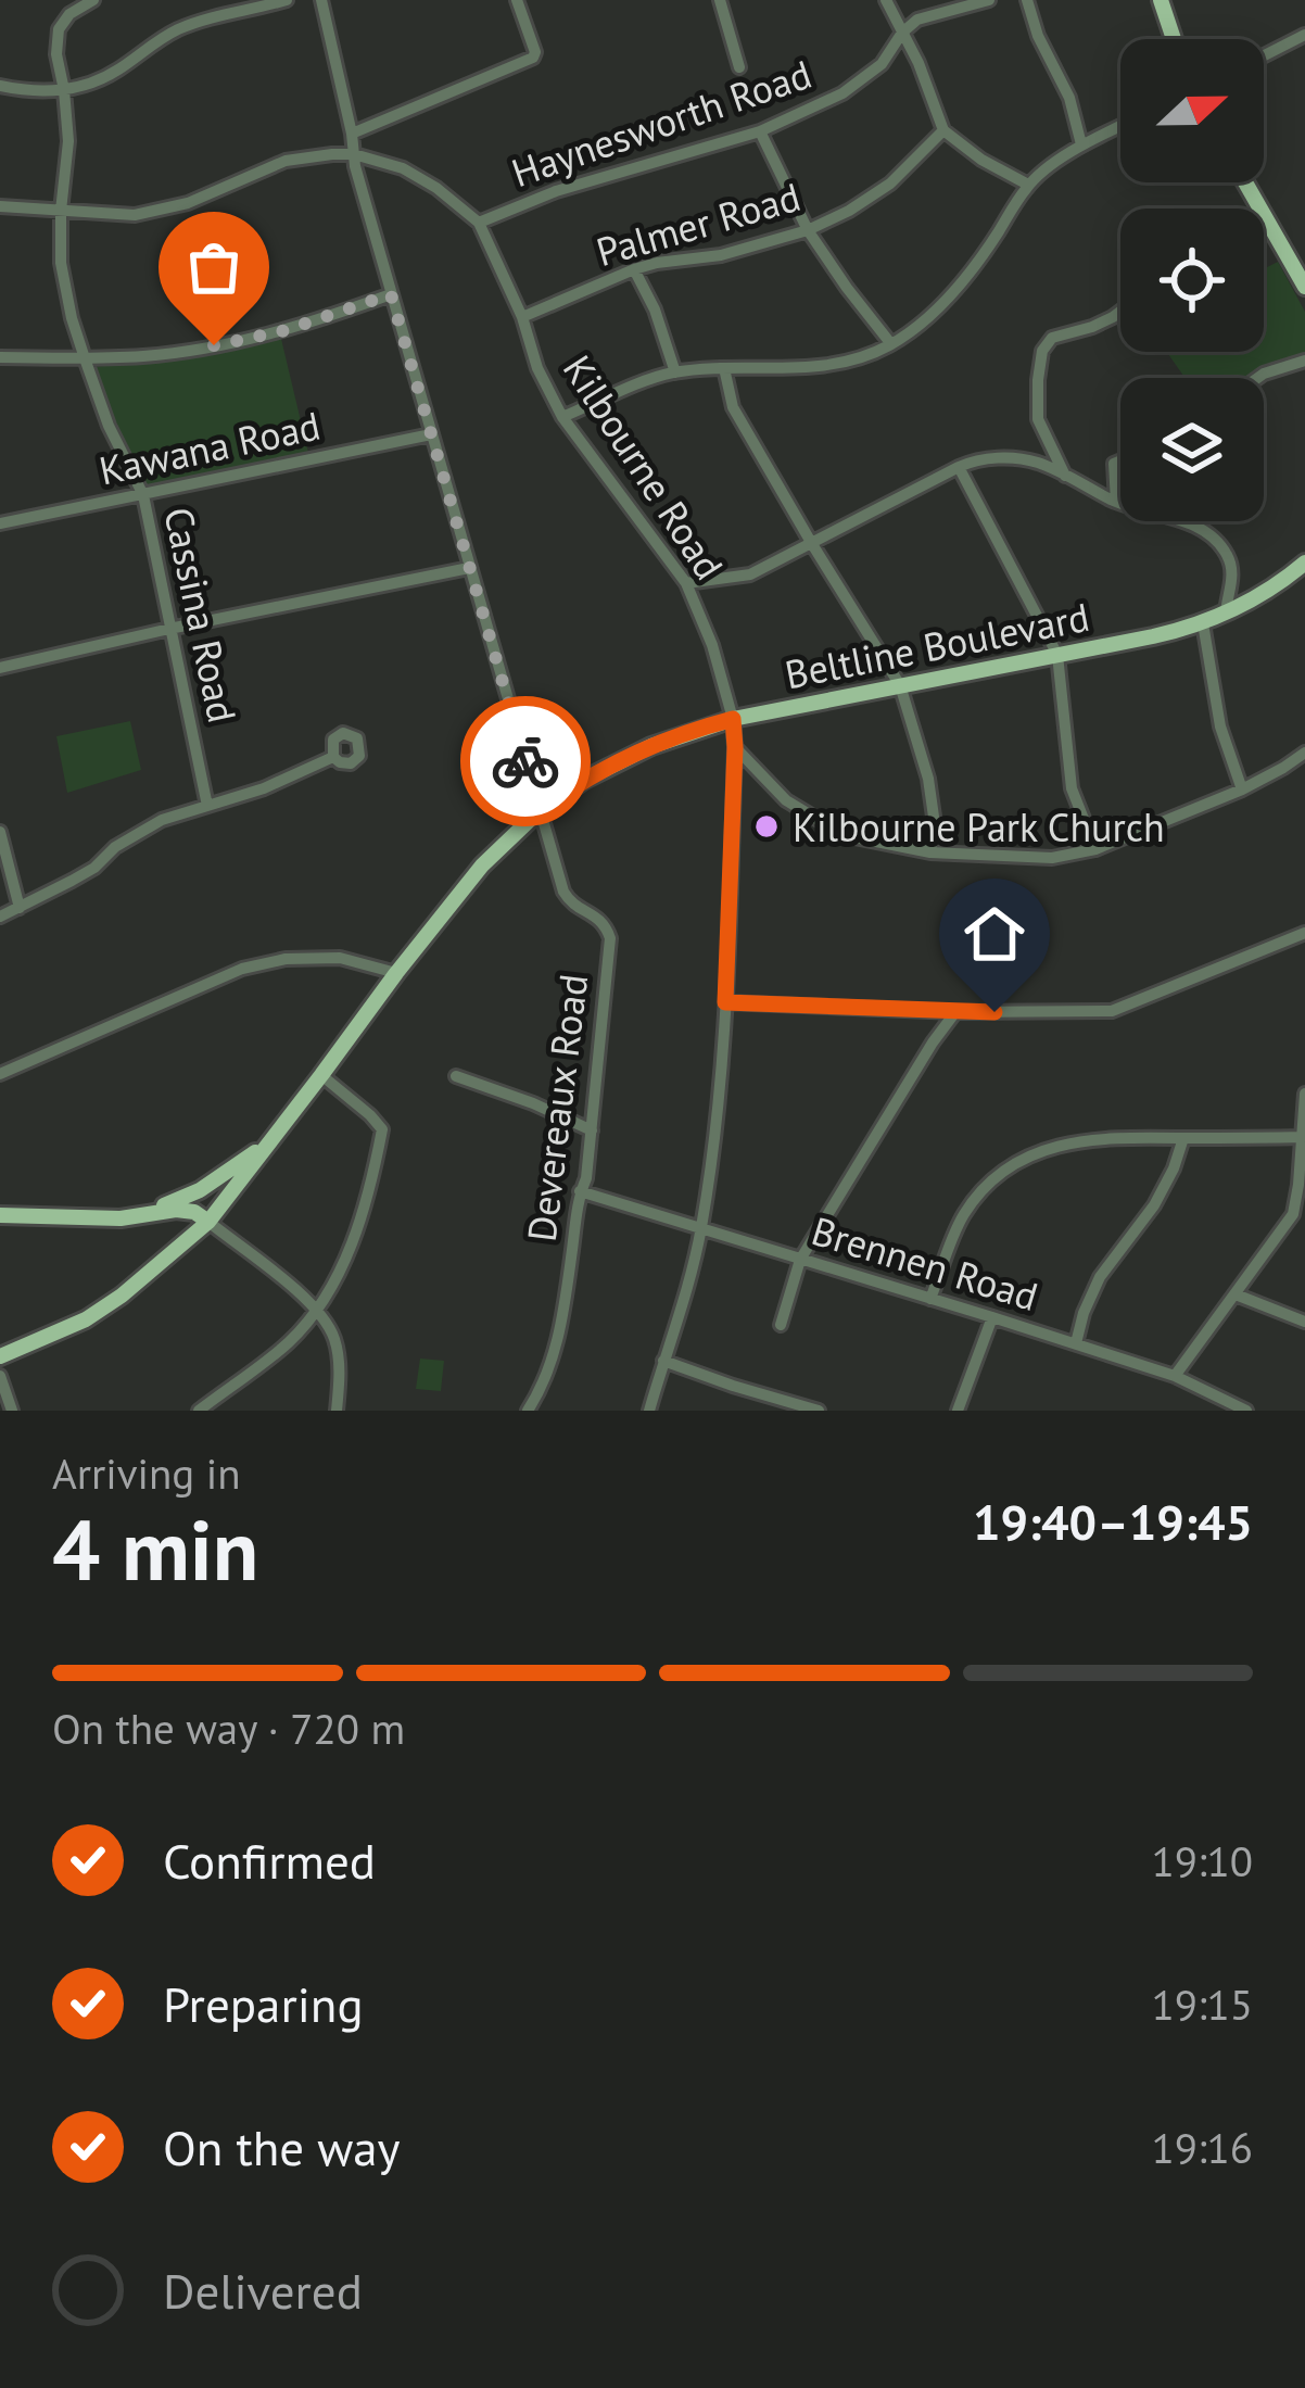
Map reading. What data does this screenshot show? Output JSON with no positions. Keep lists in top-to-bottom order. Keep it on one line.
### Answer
{"streets":{"main road":["Beltline Boulevard"],"street":["Haynesworth Road","Palmer Road","Kawana Road","Kilbourne Road","Cassina Road","Devereaux Road","Brennen Road"]},"crossings":[["Haynesworth Road","Kilbourne Road"],["Palmer Road","Kilbourne Road"],["Kawana Road","Cassina Road"],["Kawana Road","Devereaux Road"],["Kilbourne Road","Cassina Road"],["Kilbourne Road","Beltline Boulevard"],["Kilbourne Road","Devereaux Road"],["Kilbourne Road","Brennen Road"],["Beltline Boulevard","Devereaux Road"],["Devereaux Road","Brennen Road"]],"places":["Kilbourne Park Church"],"north":"right","page":{"heading":["4 min","Arriving in","19:40–19:45"],"bar":"On the way · 720 m","list":[["Confirmed","19:10"],["Preparing","19:15"],["On the way","19:16"],"Delivered"]}}
